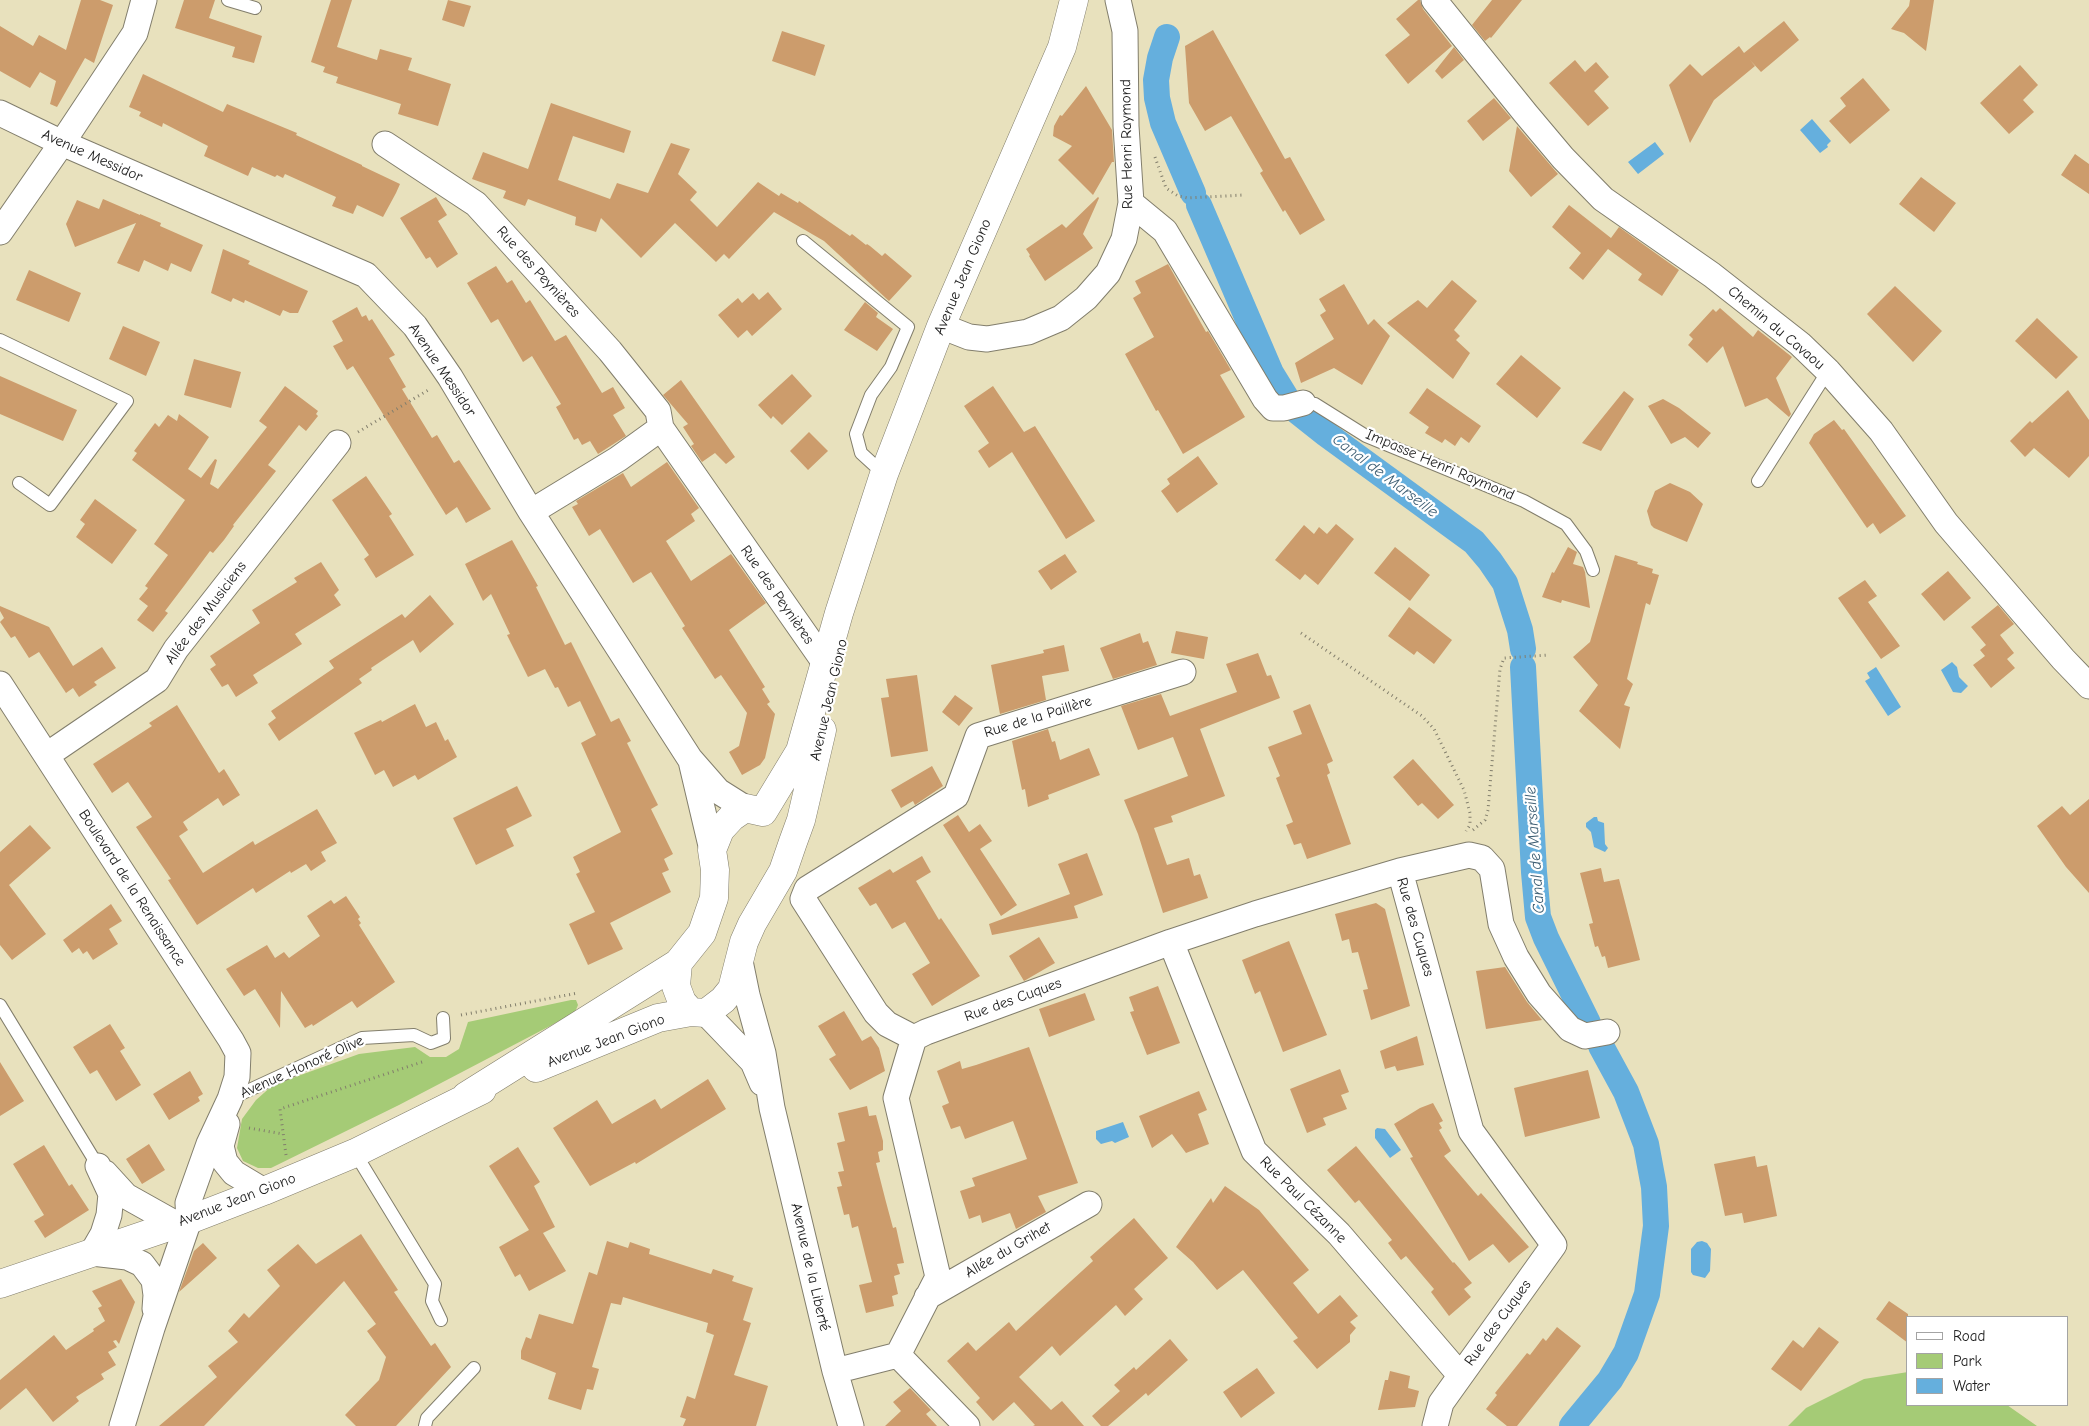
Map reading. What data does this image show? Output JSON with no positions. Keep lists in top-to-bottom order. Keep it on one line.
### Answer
{"streets":{"street":["Rue Henri Raymond","Avenue Messidor","Rue des Peynières","Avenue Jean Giono","Chemin du Cavaou","Impasse Henri Raymond","Allée des Musiciens","Rue de la Paillère","Boulevard de la Renaissance","Rue des Cuques","Avenue Honoré Olive","Rue Paul Cézanne","Allée du Grihet","Avenue de la Liberté"]},"crossings":[["Rue Henri Raymond","Avenue Jean Giono"],["Rue Henri Raymond","Impasse Henri Raymond"],["Avenue Messidor","Avenue Jean Giono"],["Rue des Peynières","Avenue Jean Giono"],["Avenue Jean Giono","Avenue Honoré Olive"],["Avenue Jean Giono","Avenue de la Liberté"],["Allée des Musiciens","Boulevard de la Renaissance"],["Rue de la Paillère","Rue des Cuques"],["Boulevard de la Renaissance","Avenue Honoré Olive"],["Rue des Cuques","Rue Paul Cézanne"]],"water":["Canal de Marseille"],"legend":["Road","Park","Water"]}
